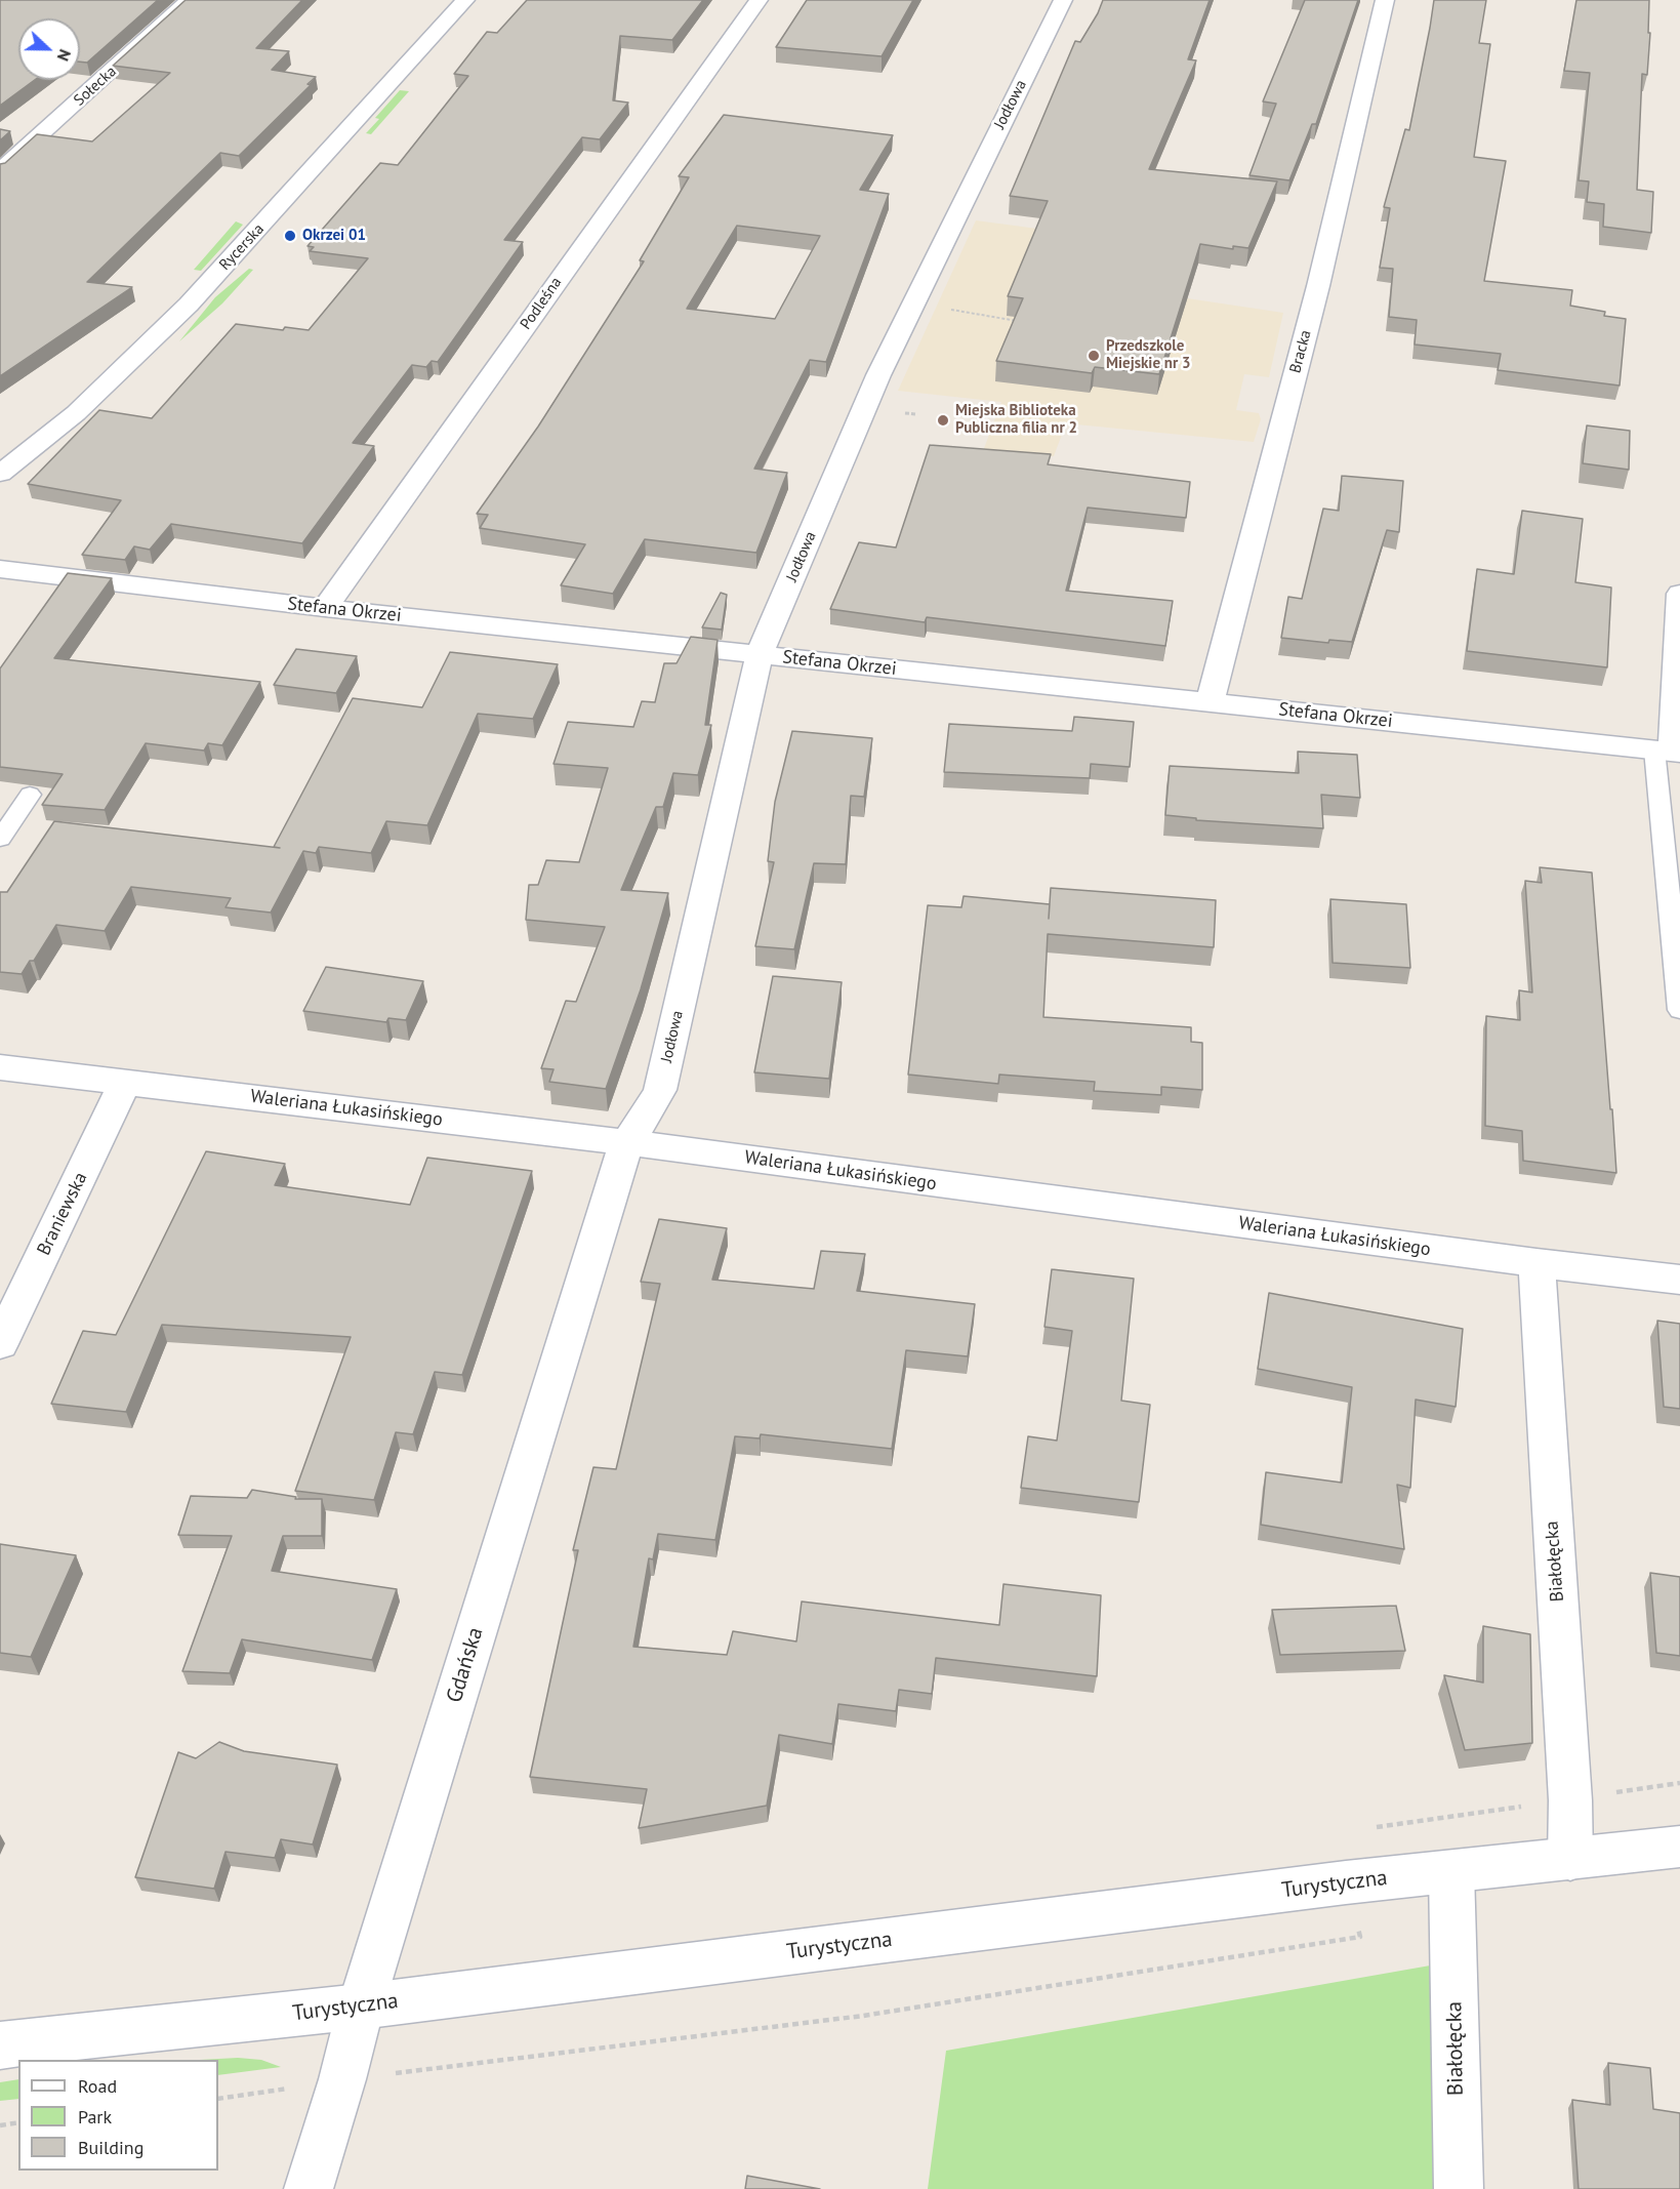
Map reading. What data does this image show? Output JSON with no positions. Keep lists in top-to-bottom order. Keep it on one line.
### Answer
{"streets":{"street":["Sołecka","Jodłowa","Rycerska","Podleśna","Bracka","Stefana Okrzei","Waleriana Łukasińskiego","Braniewska","Białołęcka","Gdańska","Turystyczna"]},"crossings":[["Jodłowa","Stefana Okrzei"],["Jodłowa","Waleriana Łukasińskiego"],["Jodłowa","Gdańska"],["Podleśna","Stefana Okrzei"],["Bracka","Stefana Okrzei"],["Waleriana Łukasińskiego","Braniewska"],["Waleriana Łukasińskiego","Białołęcka"],["Waleriana Łukasińskiego","Gdańska"],["Białołęcka","Turystyczna"],["Gdańska","Turystyczna"]],"places":["Okrzei 01","Przedszkole Miejskie nr 3","Miejska Biblioteka Publiczna filia nr 2"],"legend":["Road","Park","Building"],"north":"right"}
